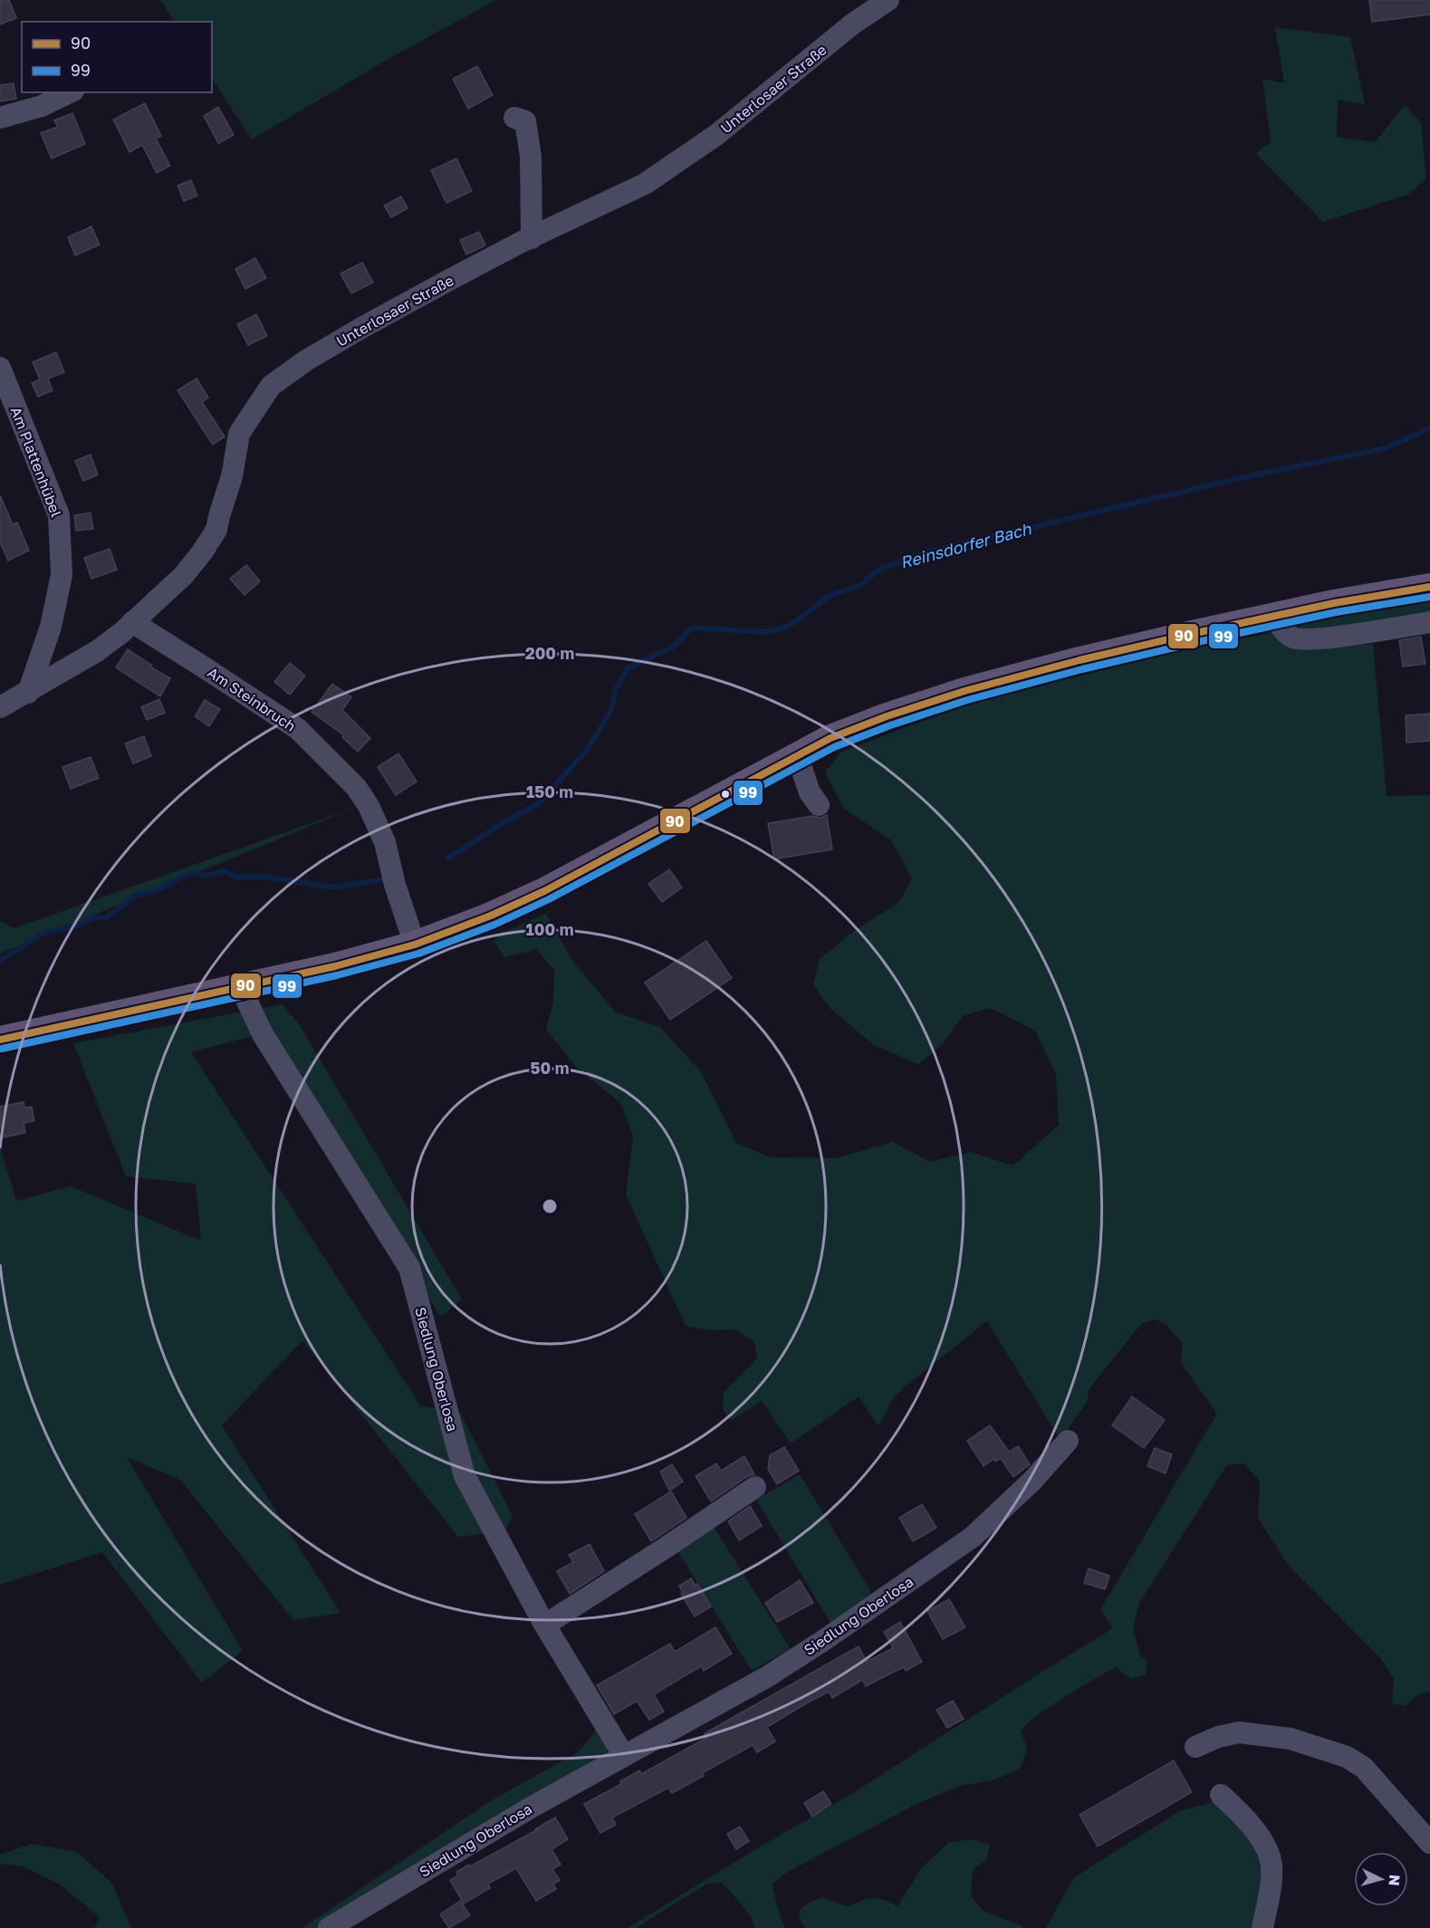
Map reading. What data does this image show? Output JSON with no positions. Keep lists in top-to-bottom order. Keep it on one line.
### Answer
{"streets":{"street":["Unterlosaer Straße","Am Plattenhübel","Am Steinbruch","Siedlung Oberlosa"]},"crossings":[["Unterlosaer Straße","Am Plattenhübel"],["Unterlosaer Straße","Am Steinbruch"]],"water":["Reinsdorfer Bach"],"lines":["transit line 90","transit line 99"],"legend":["90","99"],"north":"right","rings":["200 m","150 m","100 m","50 m"]}
